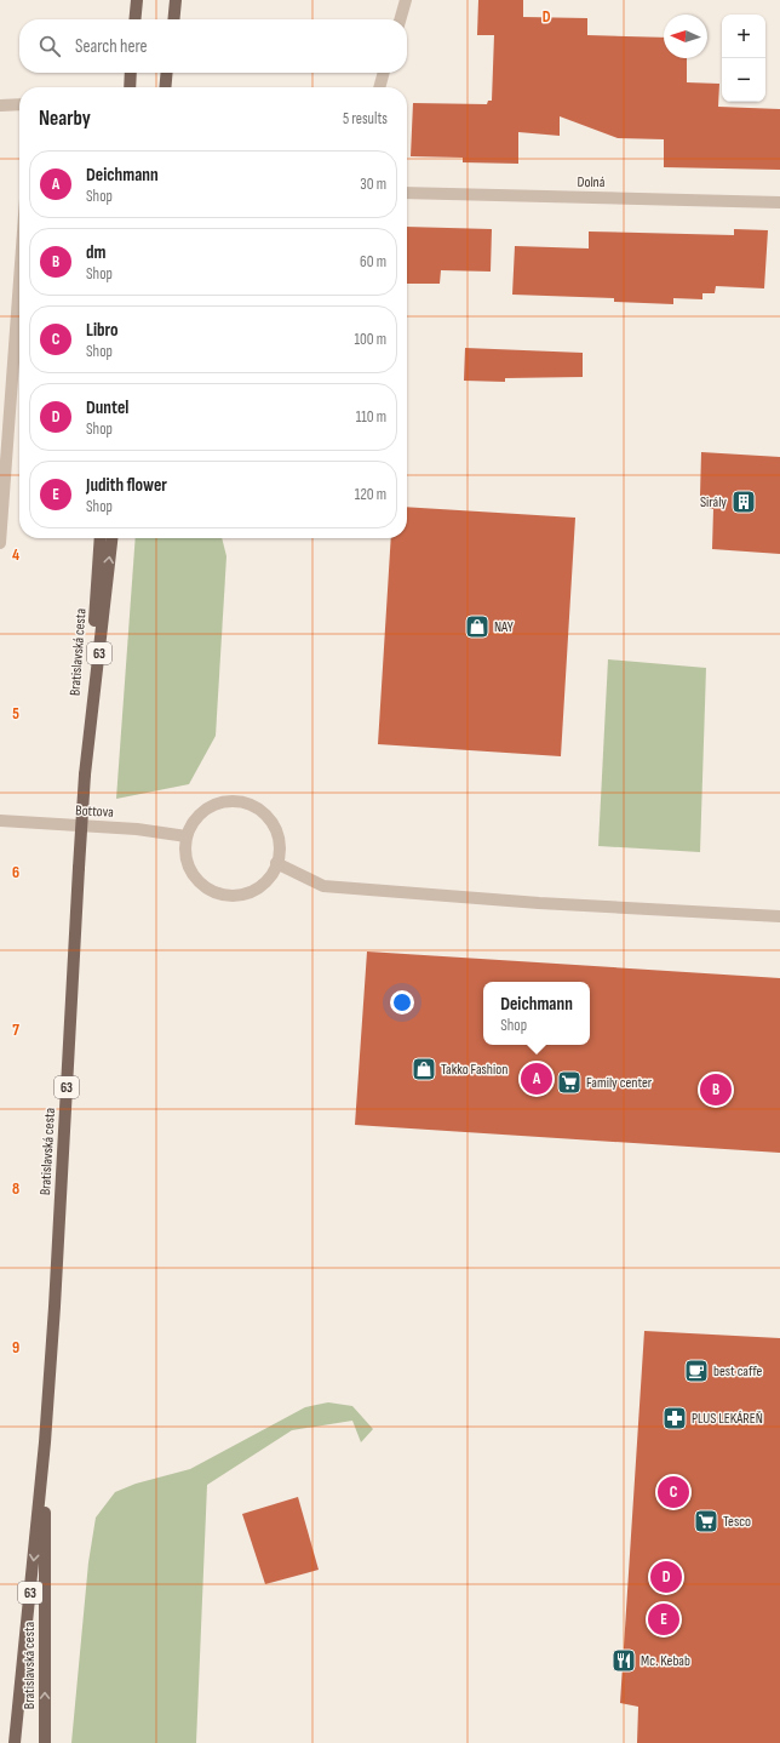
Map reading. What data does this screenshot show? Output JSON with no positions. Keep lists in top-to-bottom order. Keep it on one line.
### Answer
{"streets":{"main road":["Bratislavská cesta","63"],"street":["Dolná","Bottova"]},"places":{"building":["Sirály"],"shop":["NAY","Takko Fashion"],"supermarket":["Family center","Tesco"],"cafe":["best caffe"],"pharmacy":["PLUS LEKÁREŇ"],"restaurant":["Mc. Kebab"]},"north":"left","page":{"map_buttons":["+","−"],"search":"Search here","heading":["Nearby","5 results"],"list":[{"mark":"A","name":"Deichmann","note":"Shop","value":"30 m"},{"mark":"B","name":"dm","note":"Shop","value":"60 m"},{"mark":"C","name":"Libro","note":"Shop","value":"100 m"},{"mark":"D","name":"Duntel","note":"Shop","value":"110 m"},{"mark":"E","name":"Judith flower","note":"Shop","value":"120 m"}],"popup":["Deichmann","Shop"],"pins":["A","B","C","D","E"]},"grid":{"columns":["D"],"rows":["4","5","6","7","8","9"]}}
